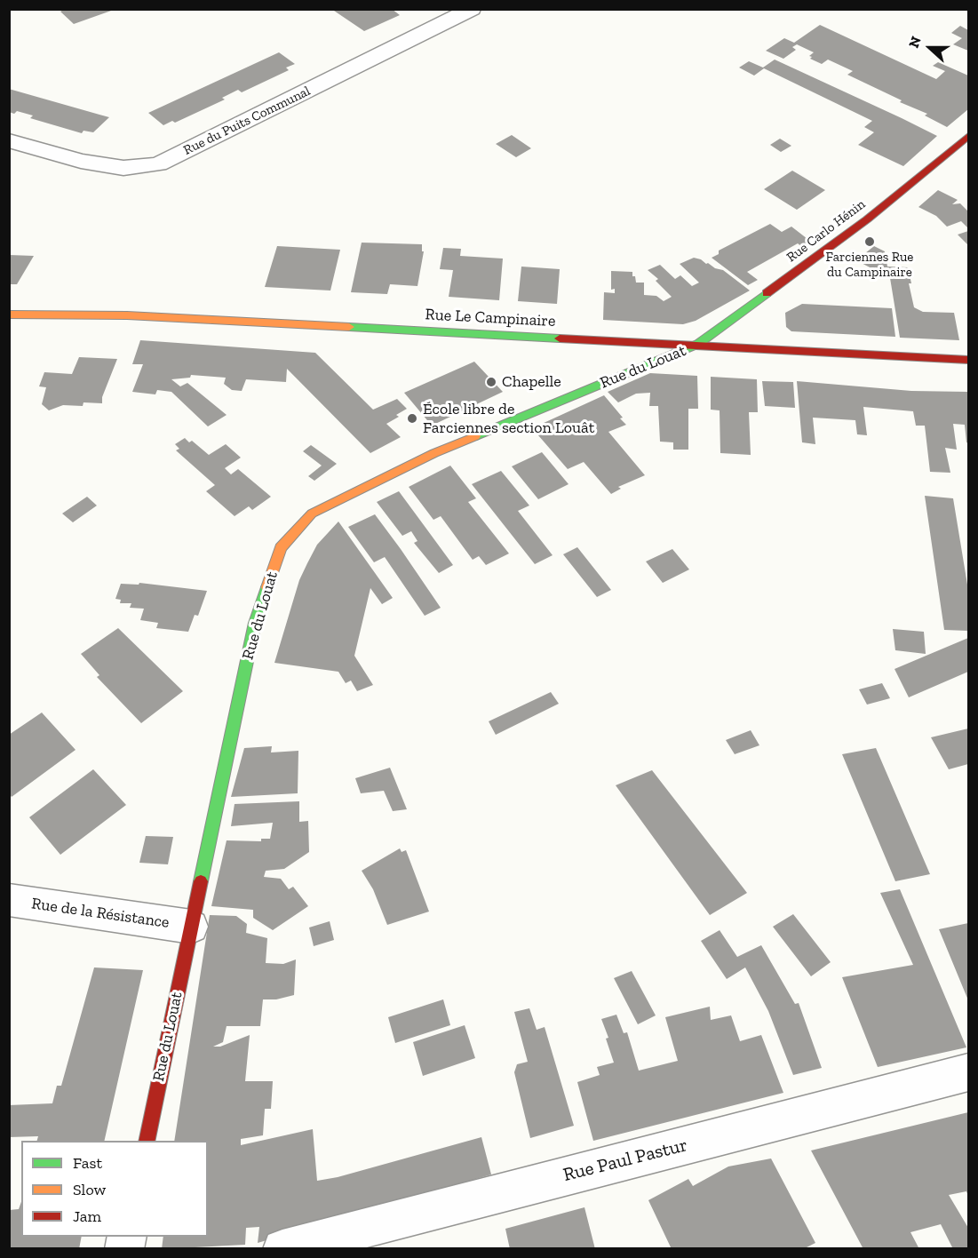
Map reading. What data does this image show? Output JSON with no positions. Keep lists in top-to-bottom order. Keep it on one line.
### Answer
{"streets":{"street":["Rue du Puits Communal","Rue Carlo Hénin","Rue Le Campinaire","Rue du Louat","Rue de la Résistance","Rue Paul Pastur"]},"crossings":[["Rue Carlo Hénin","Rue Le Campinaire"],["Rue Carlo Hénin","Rue du Louat"],["Rue Le Campinaire","Rue du Louat"],["Rue du Louat","Rue de la Résistance"]],"places":["Farciennes Rue du Campinaire","Chapelle","École libre de Farciennes section Louât"],"legend":["Fast","Slow","Jam"],"north":"left"}
